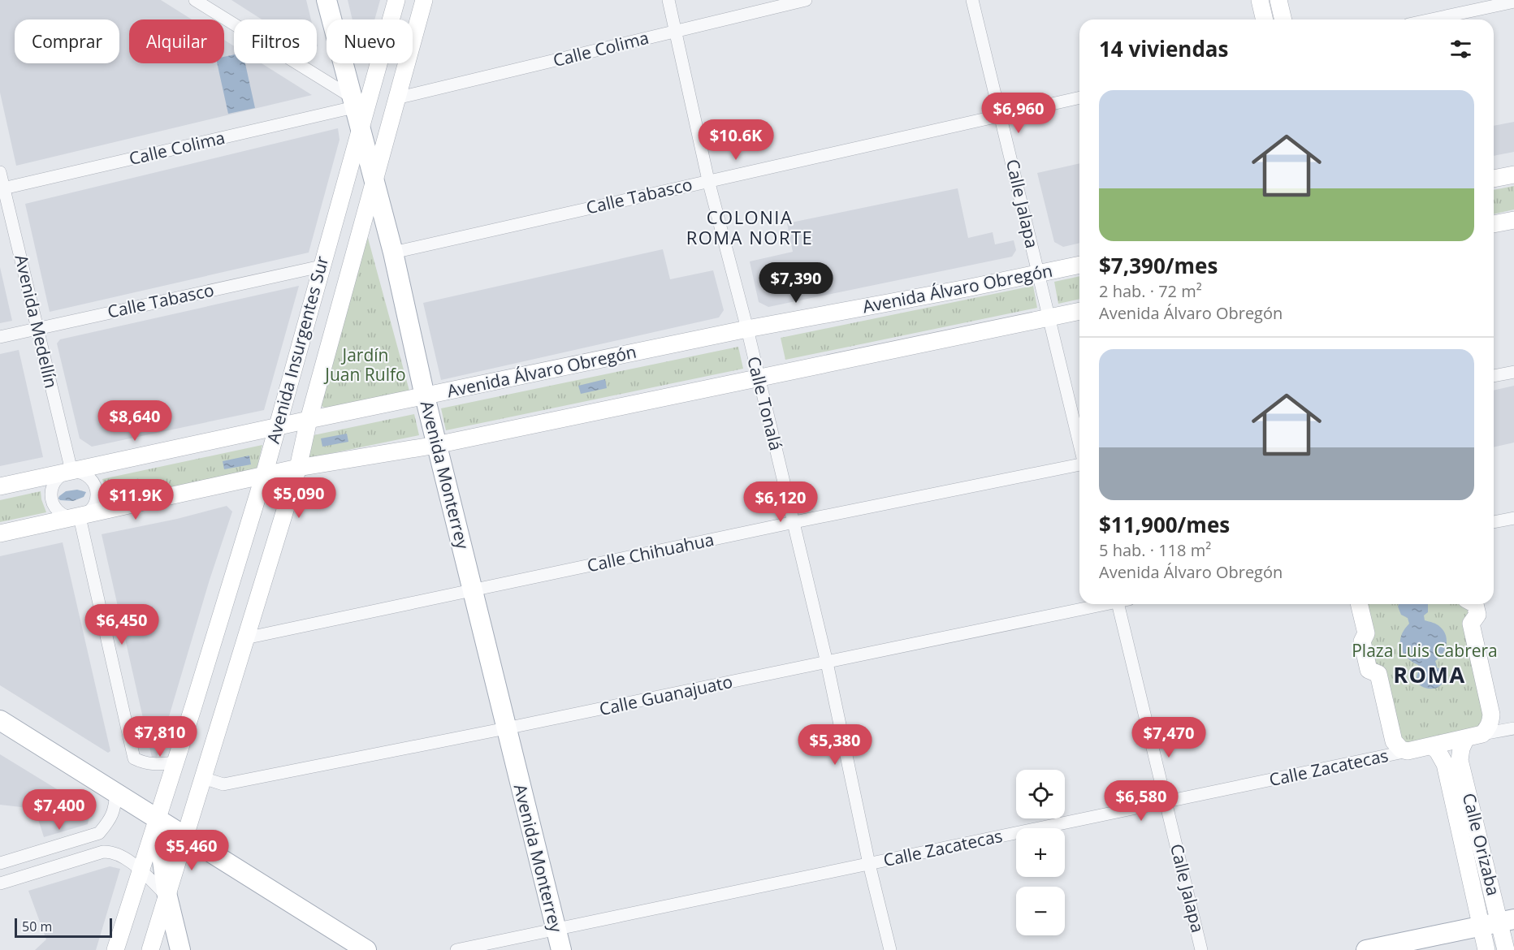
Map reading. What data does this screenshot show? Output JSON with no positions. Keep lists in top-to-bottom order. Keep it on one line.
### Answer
{"streets":{"main road":["Avenida Álvaro Obregón","Avenida Insurgentes Sur","Avenida Monterrey","Calle Zacatecas","Calle Orizaba"],"street":["Calle Colima","Calle Tabasco","Calle Jalapa","Avenida Medellín","Calle Tonalá","Calle Chihuahua","Calle Guanajuato"]},"crossings":[["Calle Colima","Avenida Medellín"],["Calle Colima","Avenida Insurgentes Sur"],["Calle Colima","Calle Tonalá"],["Calle Colima","Avenida Monterrey"],["Calle Tabasco","Calle Jalapa"],["Calle Tabasco","Avenida Medellín"],["Calle Tabasco","Avenida Insurgentes Sur"],["Calle Tabasco","Calle Tonalá"],["Calle Tabasco","Avenida Monterrey"],["Calle Jalapa","Avenida Álvaro Obregón"],["Calle Jalapa","Calle Zacatecas"],["Avenida Álvaro Obregón","Avenida Medellín"],["Avenida Álvaro Obregón","Avenida Insurgentes Sur"],["Avenida Álvaro Obregón","Calle Tonalá"],["Avenida Álvaro Obregón","Avenida Monterrey"],["Avenida Insurgentes Sur","Avenida Monterrey"],["Avenida Insurgentes Sur","Calle Chihuahua"],["Avenida Insurgentes Sur","Calle Guanajuato"],["Calle Tonalá","Calle Chihuahua"],["Calle Tonalá","Calle Guanajuato"],["Calle Tonalá","Calle Zacatecas"],["Avenida Monterrey","Calle Chihuahua"],["Avenida Monterrey","Calle Guanajuato"],["Avenida Monterrey","Calle Zacatecas"],["Calle Zacatecas","Calle Orizaba"]],"districts":["COLONIA ROMA NORTE","ROMA"],"parks":["Jardín Juan Rulfo","Plaza Luis Cabrera"],"scale_bar":"50 m","page":{"chip":["Comprar","Alquilar","Filtros","Nuevo"],"heading":"14 viviendas","list":[{"name":"$7,390/mes","note":"2 hab. · 72 m² · Avenida Álvaro Obregón"},{"name":"$11,900/mes","note":"5 hab. · 118 m² · Avenida Álvaro Obregón"}],"price":["$6,960","$10.6K","$7,390","$8,640","$5,090","$11.9K","$6,120","$6,450","$7,810","$7,470","$5,380","$6,580","$7,400","$5,460"],"map_buttons":["+","−"],"scale":"50 m"}}
